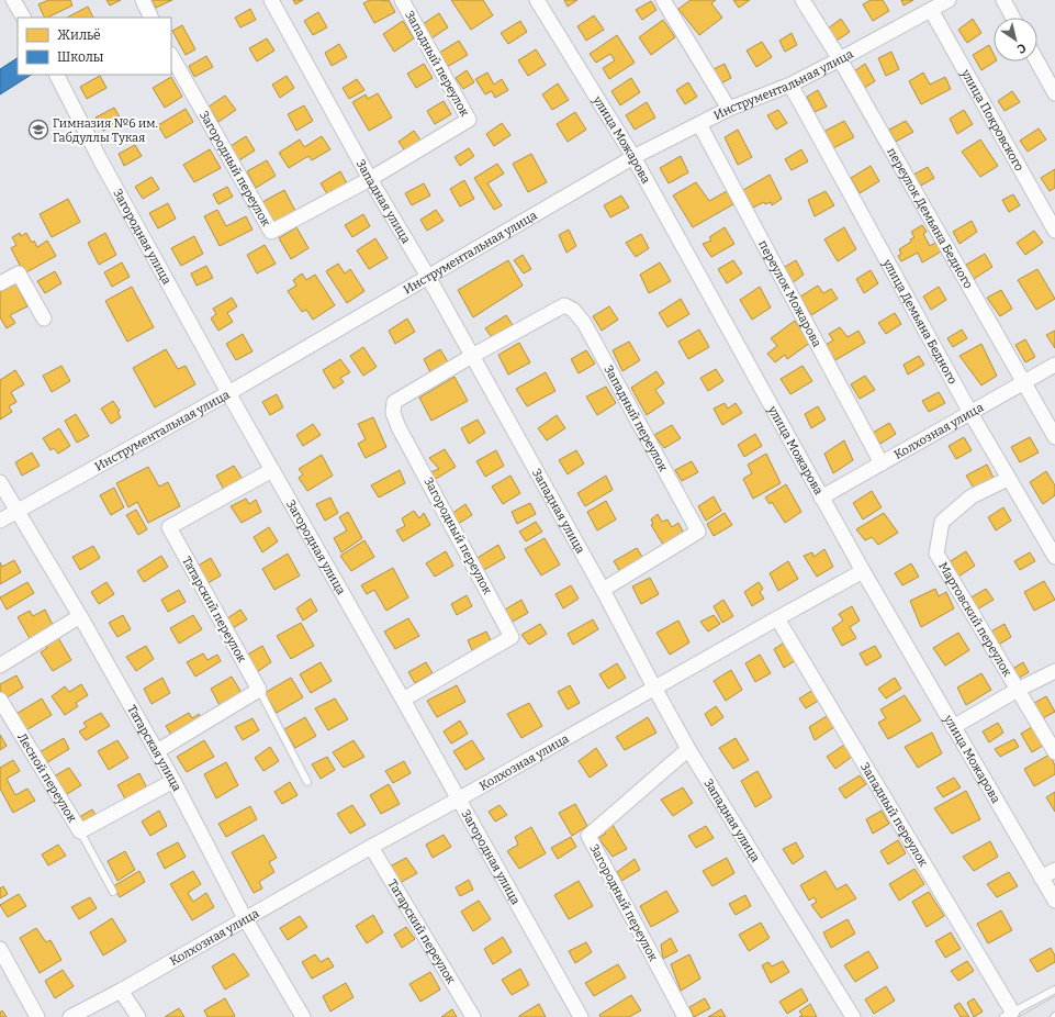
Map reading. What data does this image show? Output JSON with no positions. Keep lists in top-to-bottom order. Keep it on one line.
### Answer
{"streets":{"street":["Западный переулок","Инструментальная улица","улица Покровского","улица Можарова","Загородный переулок","Западная улица","переулок Демьяна Бедного","Загородная улица","переулок Можарова","улица Демьяна Бедного","Колхозная улица","Татарский переулок","Мартовский переулок","Татарская улица","Лесной переулок"]},"crossings":[["Западный переулок","Загородный переулок"],["Западный переулок","Западная улица"],["Западный переулок","Колхозная улица"],["Инструментальная улица","улица Покровского"],["Инструментальная улица","улица Можарова"],["Инструментальная улица","Западная улица"],["Инструментальная улица","переулок Демьяна Бедного"],["Инструментальная улица","Загородная улица"],["Инструментальная улица","переулок Можарова"],["Инструментальная улица","улица Демьяна Бедного"],["Инструментальная улица","Татарская улица"],["улица Можарова","Колхозная улица"],["Загородный переулок","Западная улица"],["Загородный переулок","Загородная улица"],["Западная улица","Колхозная улица"],["переулок Демьяна Бедного","Колхозная улица"],["Загородная улица","Колхозная улица"],["Загородная улица","Татарский переулок"],["переулок Можарова","Колхозная улица"],["улица Демьяна Бедного","Колхозная улица"],["улица Демьяна Бедного","Мартовский переулок"],["Колхозная улица","Татарский переулок"],["Колхозная улица","Татарская улица"],["Татарская улица","Лесной переулок"]],"places":{"school or university":["Гимназия №6 им. Габдуллы Тукая"]},"legend":["Жильё","Школы"],"north":"bottom right"}
